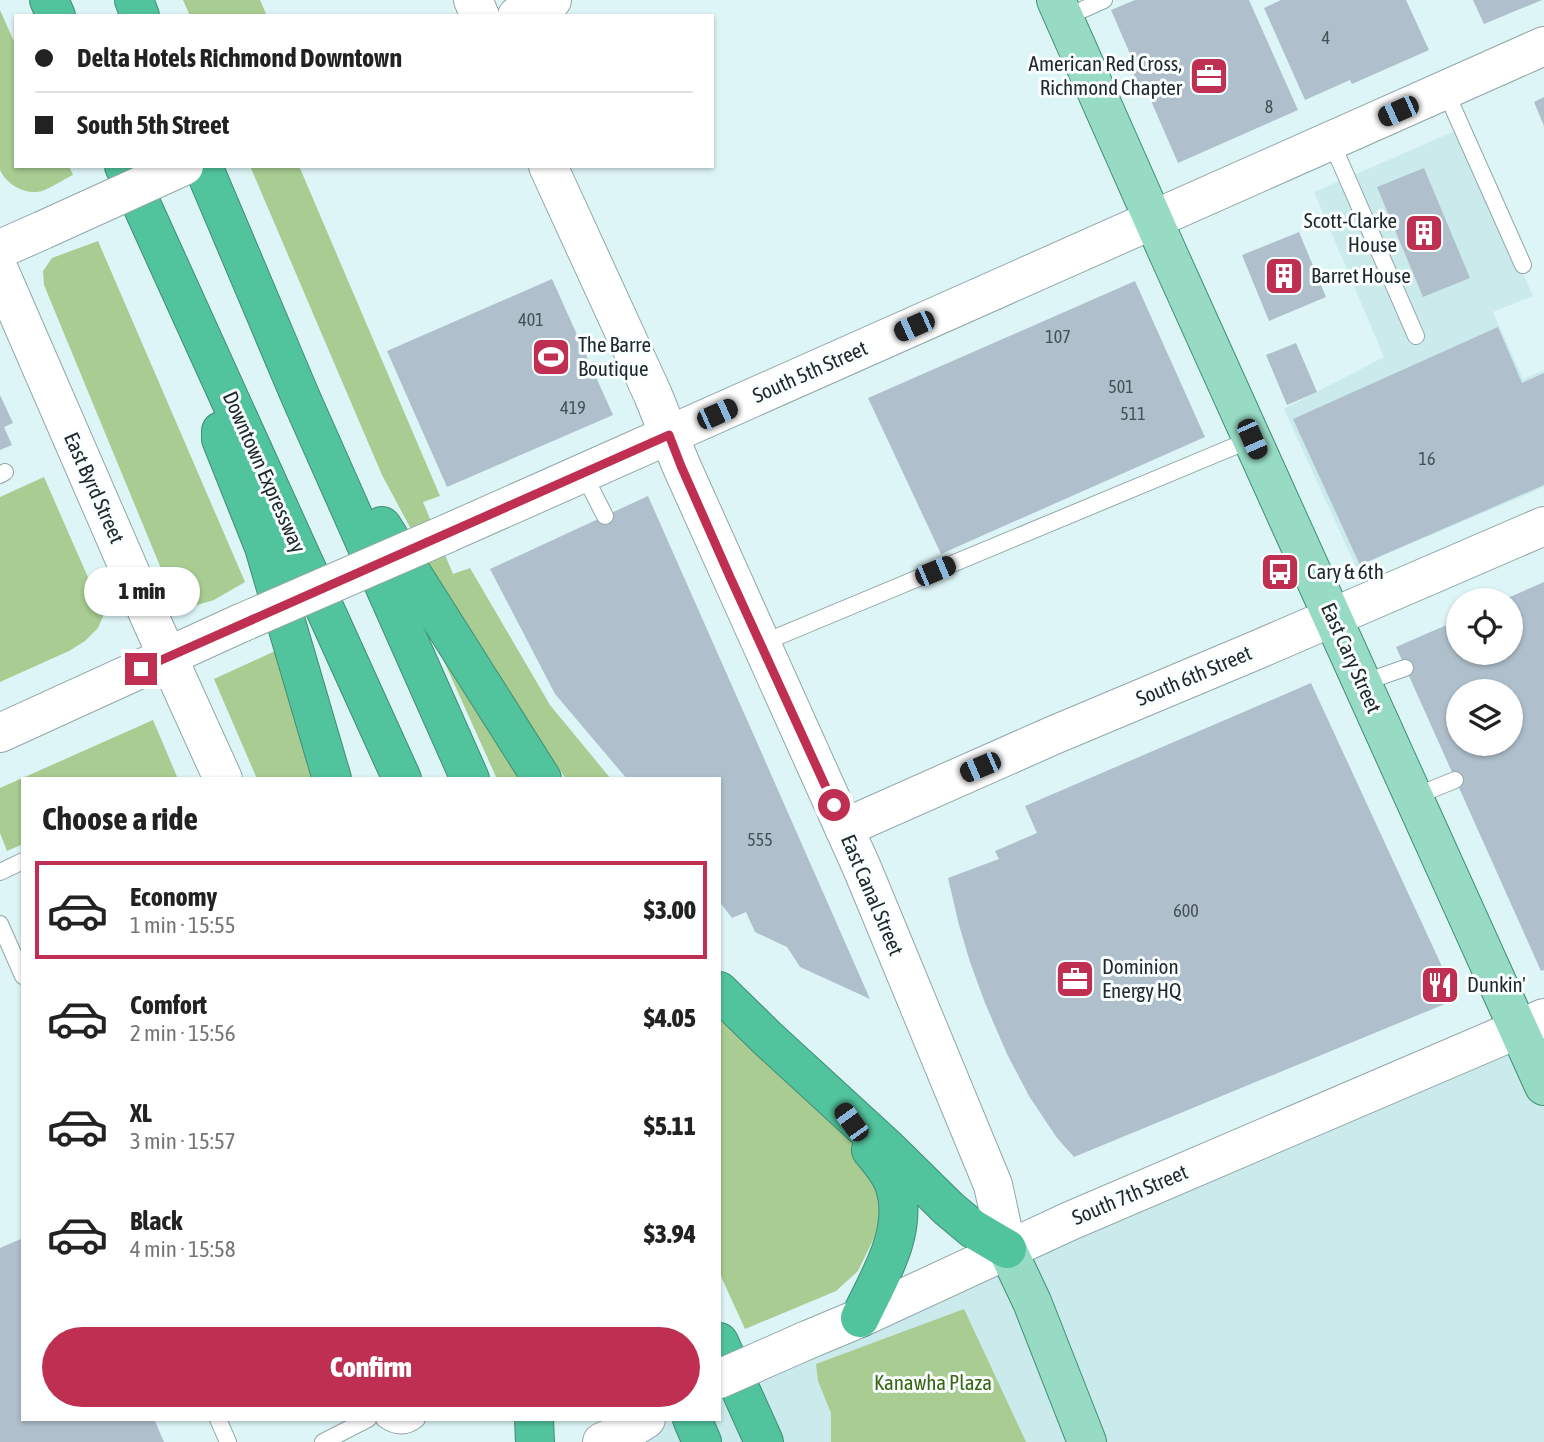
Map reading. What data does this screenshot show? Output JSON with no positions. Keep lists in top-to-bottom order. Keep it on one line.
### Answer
{"streets":{"highway":["Downtown Expressway"],"main road":["South 5th Street","East Byrd Street","East Cary Street","South 6th Street","East Canal Street","South 7th Street"]},"crossings":[["South 5th Street","East Byrd Street"],["South 5th Street","East Cary Street"],["South 5th Street","East Canal Street"],["East Cary Street","South 6th Street"],["East Cary Street","South 7th Street"],["South 6th Street","East Canal Street"],["East Canal Street","South 7th Street"]],"parks":["Kanawha Plaza"],"places":{"office":["American Red Cross, Richmond Chapter","Dominion Energy HQ"],"building":["Scott-Clarke House","Barret House"],"sports":["The Barre Boutique"],"bus stop":["Cary & 6th"],"restaurant":["Dunkin'"]},"house_numbers":["4","8","401","107","501","419","511","16","555","600"],"page":{"banner":["Delta Hotels Richmond Downtown","South 5th Street"],"bubble":"1 min","heading":"Choose a ride","list":[{"name":"Economy","note":"1 min · 15:55","value":"$3.00"},{"name":"Comfort","note":"2 min · 15:56","value":"$4.05"},{"name":"XL","note":"3 min · 15:57","value":"$5.11"},{"name":"Black","note":"4 min · 15:58","value":"$3.94"}],"buttons":"Confirm"}}
